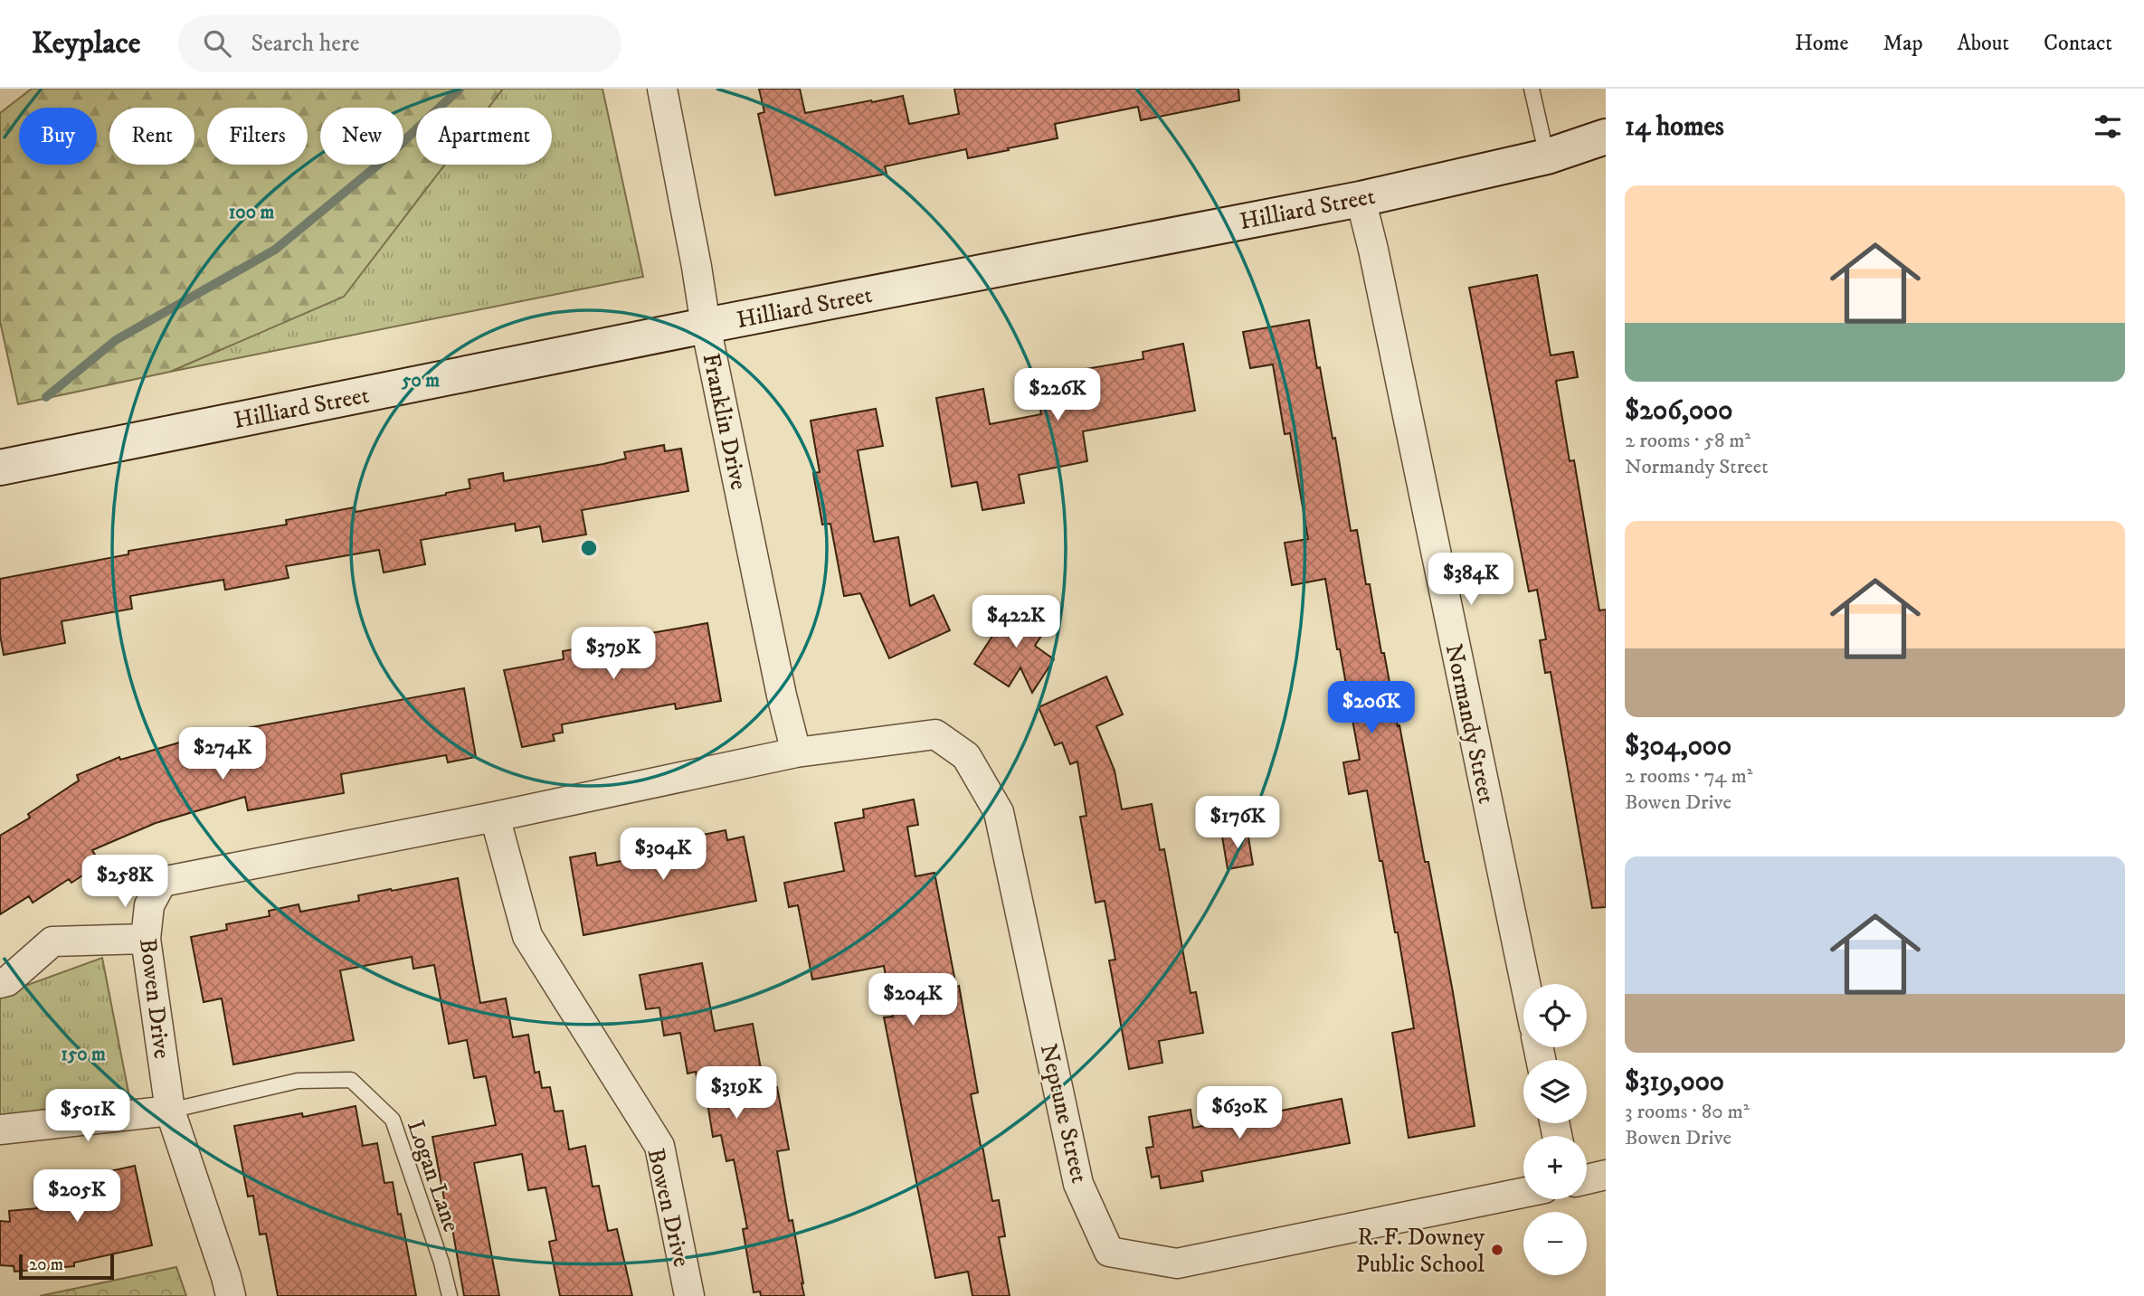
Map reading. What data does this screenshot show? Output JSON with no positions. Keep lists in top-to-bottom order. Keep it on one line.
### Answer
{"streets":{"street":["Hilliard Street","Franklin Drive","Normandy Street","Bowen Drive","Neptune Street"],"lane":["Logan Lane"]},"crossings":[["Hilliard Street","Franklin Drive"],["Hilliard Street","Normandy Street"],["Franklin Drive","Bowen Drive"],["Franklin Drive","Neptune Street"],["Bowen Drive","Neptune Street"],["Bowen Drive","Logan Lane"]],"places":["R. F. Downey Public School"],"scale_bar":"20 m","page":{"header":"Keyplace","search":"Search here","nav":["Home","Map","About","Contact"],"heading":"14 homes","chip":["Buy","Rent","Filters","New","Apartment"],"list":[{"name":"$206,000","note":"2 rooms · 58 m² · Normandy Street"},{"name":"$304,000","note":"2 rooms · 74 m² · Bowen Drive"},{"name":"$319,000","note":"3 rooms · 80 m² · Bowen Drive"}],"price":["$226K","$384K","$422K","$379K","$206K","$274K","$176K","$304K","$258K","$204K","$319K","$630K","$501K","$205K"],"map_buttons":["+","−"],"scale":"20 m"},"rings":["100 m","50 m","150 m"]}
